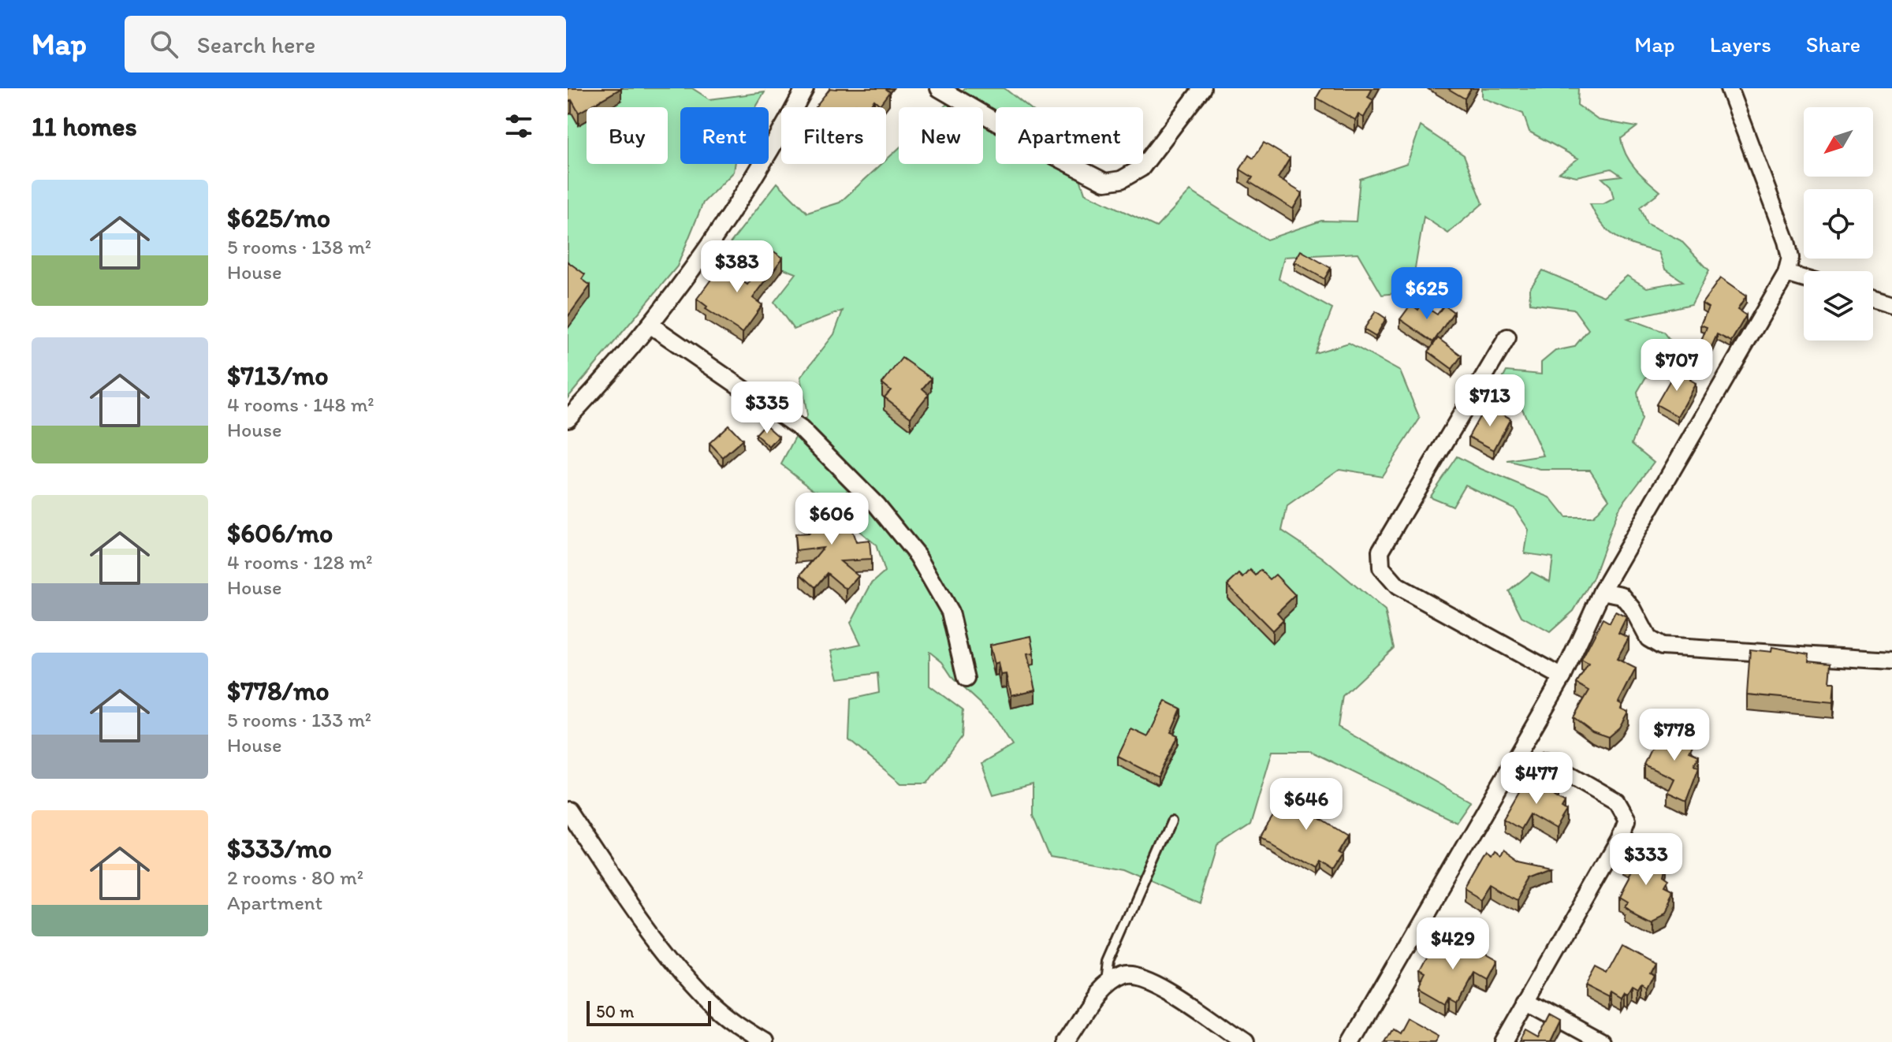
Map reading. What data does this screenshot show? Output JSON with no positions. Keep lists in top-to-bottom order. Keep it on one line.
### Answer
{"scale_bar":"50 m","north":"bottom left","page":{"header":"Map","search":"Search here","nav":["Map","Layers","Share"],"heading":"11 homes","chip":["Buy","Rent","Filters","New","Apartment"],"list":[{"name":"$625/mo","note":"5 rooms · 138 m² · House"},{"name":"$713/mo","note":"4 rooms · 148 m² · House"},{"name":"$606/mo","note":"4 rooms · 128 m² · House"},{"name":"$778/mo","note":"5 rooms · 133 m² · House"},{"name":"$333/mo","note":"2 rooms · 80 m² · Apartment"}],"price":["$383","$625","$707","$713","$335","$606","$778","$477","$646","$333","$429"],"scale":"50 m"}}
